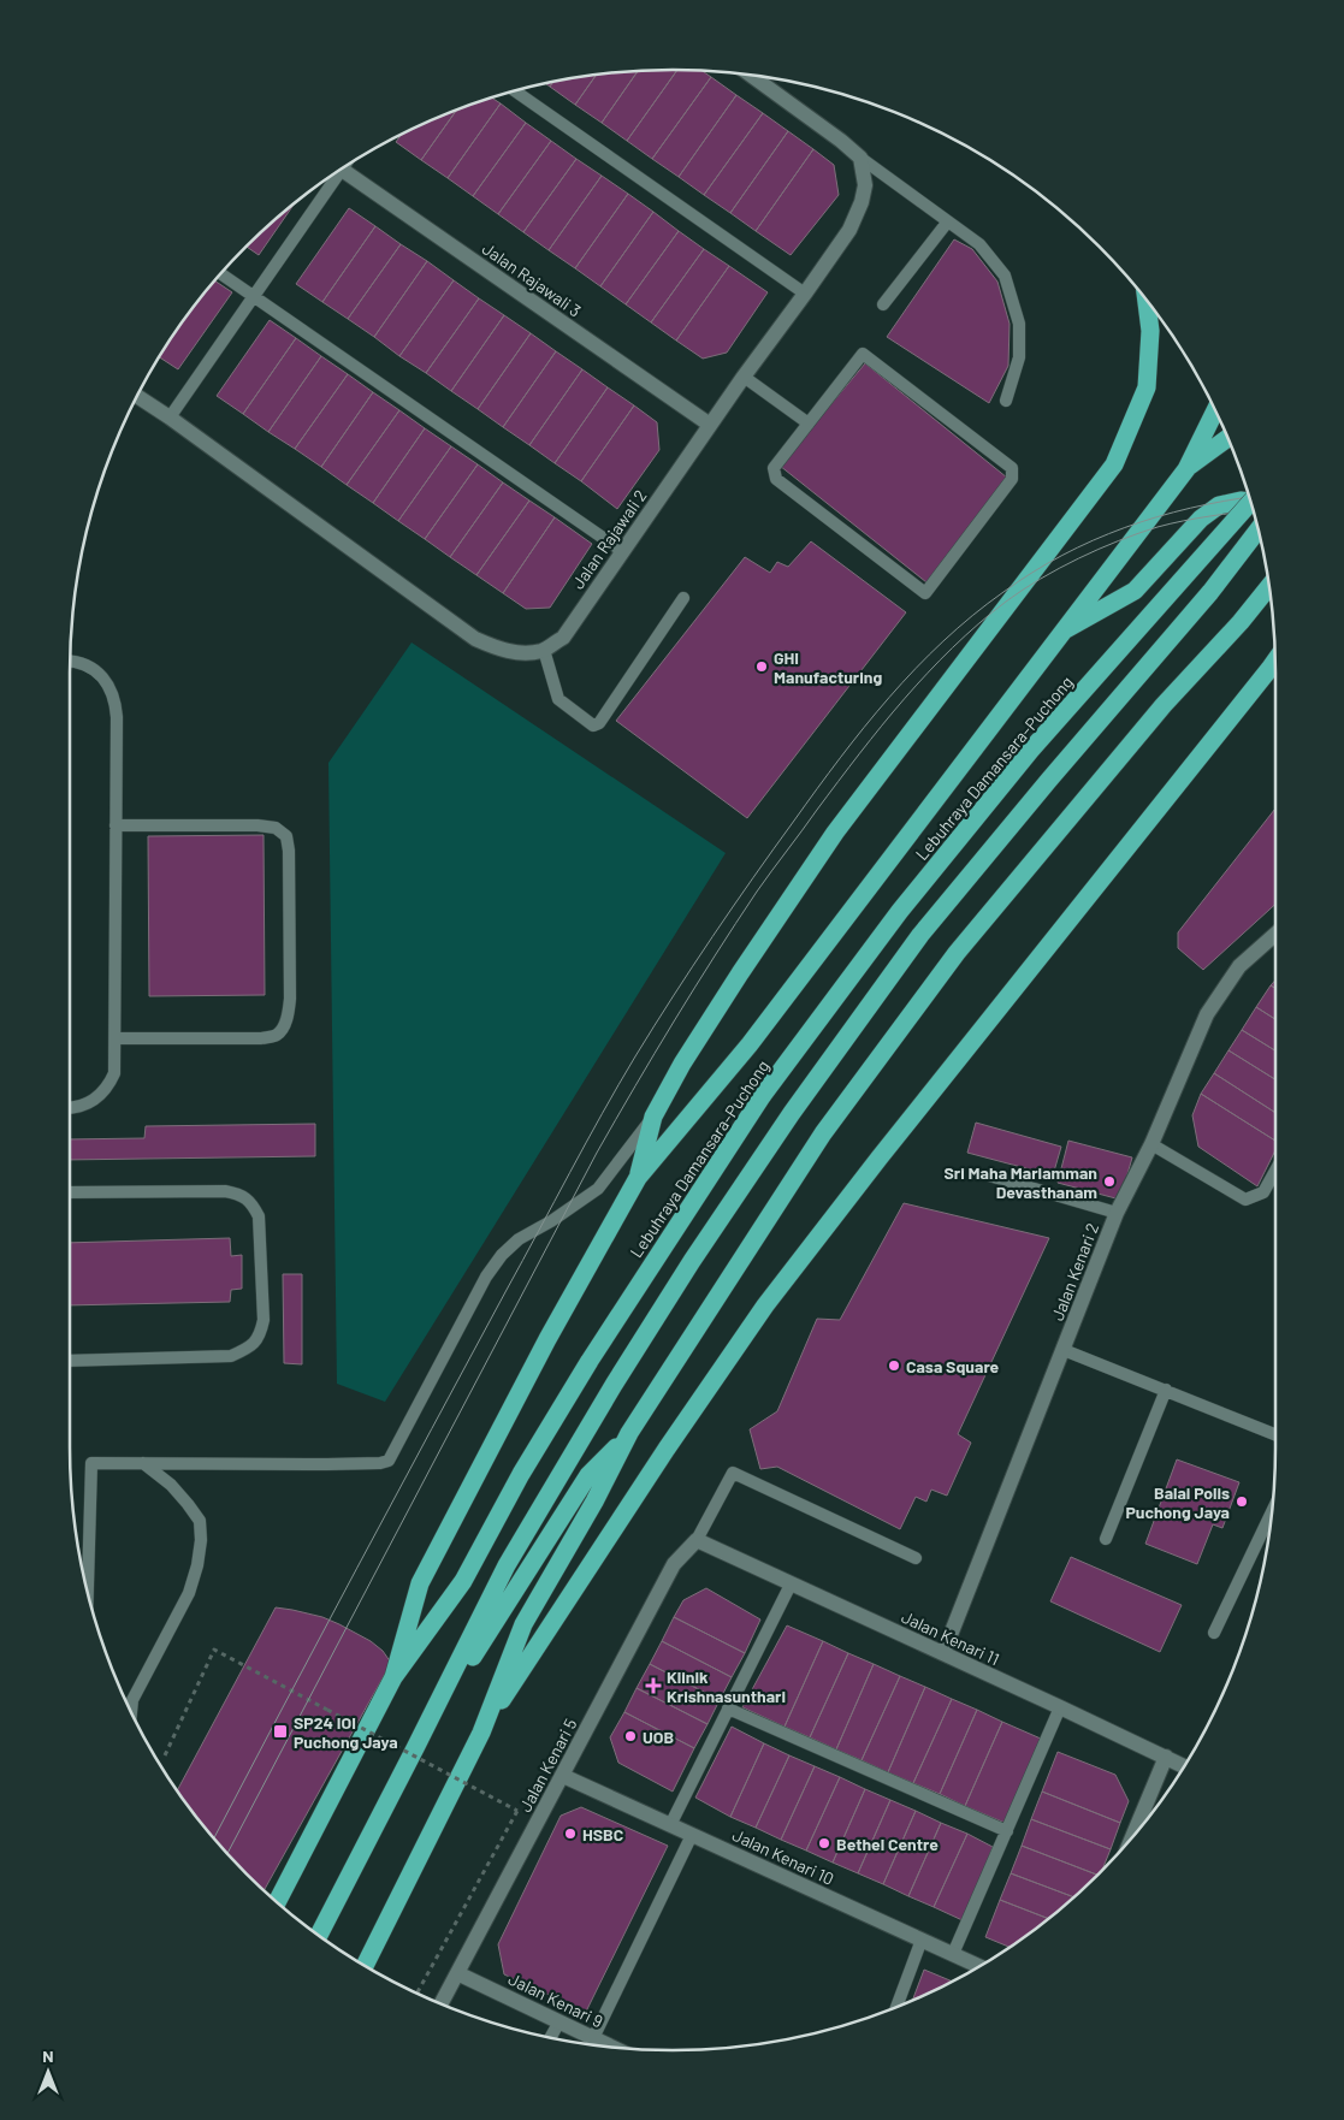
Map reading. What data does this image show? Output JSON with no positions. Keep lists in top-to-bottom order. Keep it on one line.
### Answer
{"streets":{"highway":["Lebuhraya Damansara–Puchong"],"street":["Jalan Rajawali 3","Jalan Rajawali 2","Jalan Kenari 2","Jalan Kenari 11","Jalan Kenari 5","Jalan Kenari 10","Jalan Kenari 9"]},"crossings":[["Jalan Rajawali 3","Jalan Rajawali 2"],["Jalan Kenari 2","Jalan Kenari 11"],["Jalan Kenari 11","Jalan Kenari 5"],["Jalan Kenari 5","Jalan Kenari 10"],["Jalan Kenari 5","Jalan Kenari 9"]],"places":{"other":["GHI Manufacturing","Sri Maha Mariamman Devasthanam","Casa Square","Balai Polis Puchong Jaya","UOB","HSBC","Bethel Centre"],"health":["Klinik Krishnasunthari"],"transit":["SP24 IOI Puchong Jaya"]},"north":"top"}
